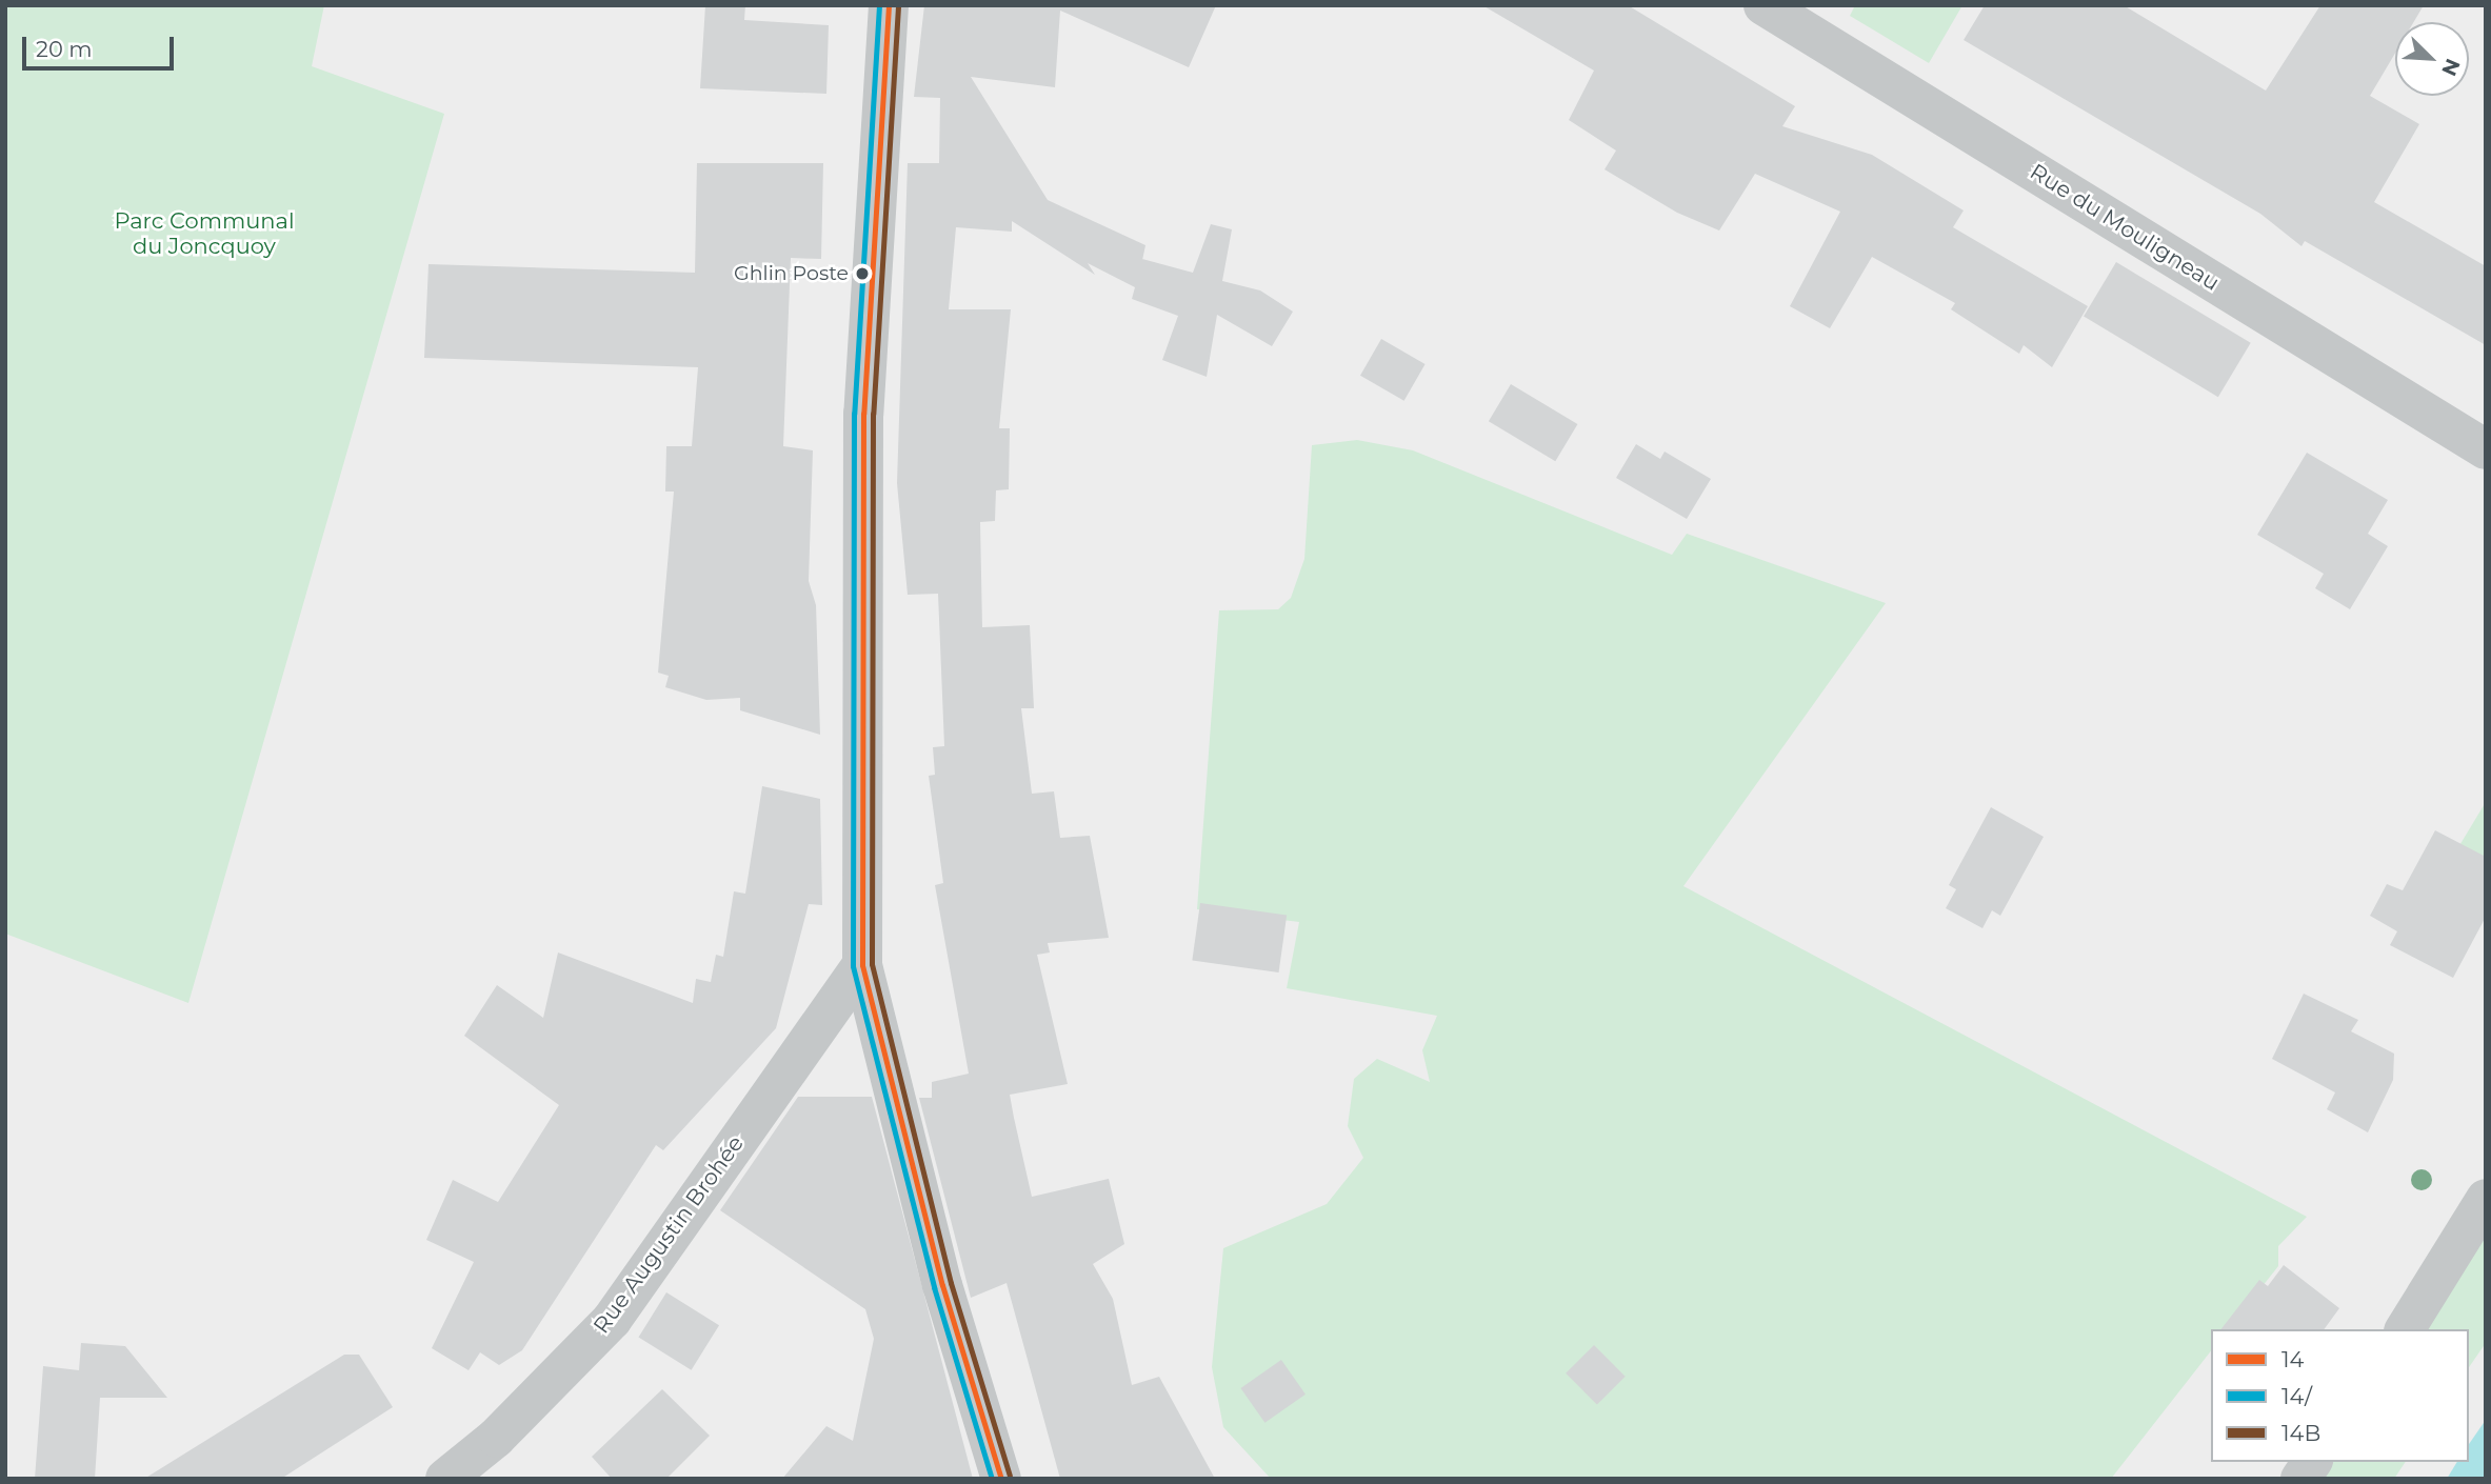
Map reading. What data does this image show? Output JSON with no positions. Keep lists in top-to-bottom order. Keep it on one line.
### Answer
{"streets":{"street":["Rue du Mouligneau","Rue Augustin Brohée"]},"parks":["Parc Communal du Joncquoy"],"places":["Ghlin Poste"],"lines":["transit line 14","transit line 14/","transit line 14B"],"legend":["14","14/","14B"],"scale_bar":"20 m","north":"bottom right"}
